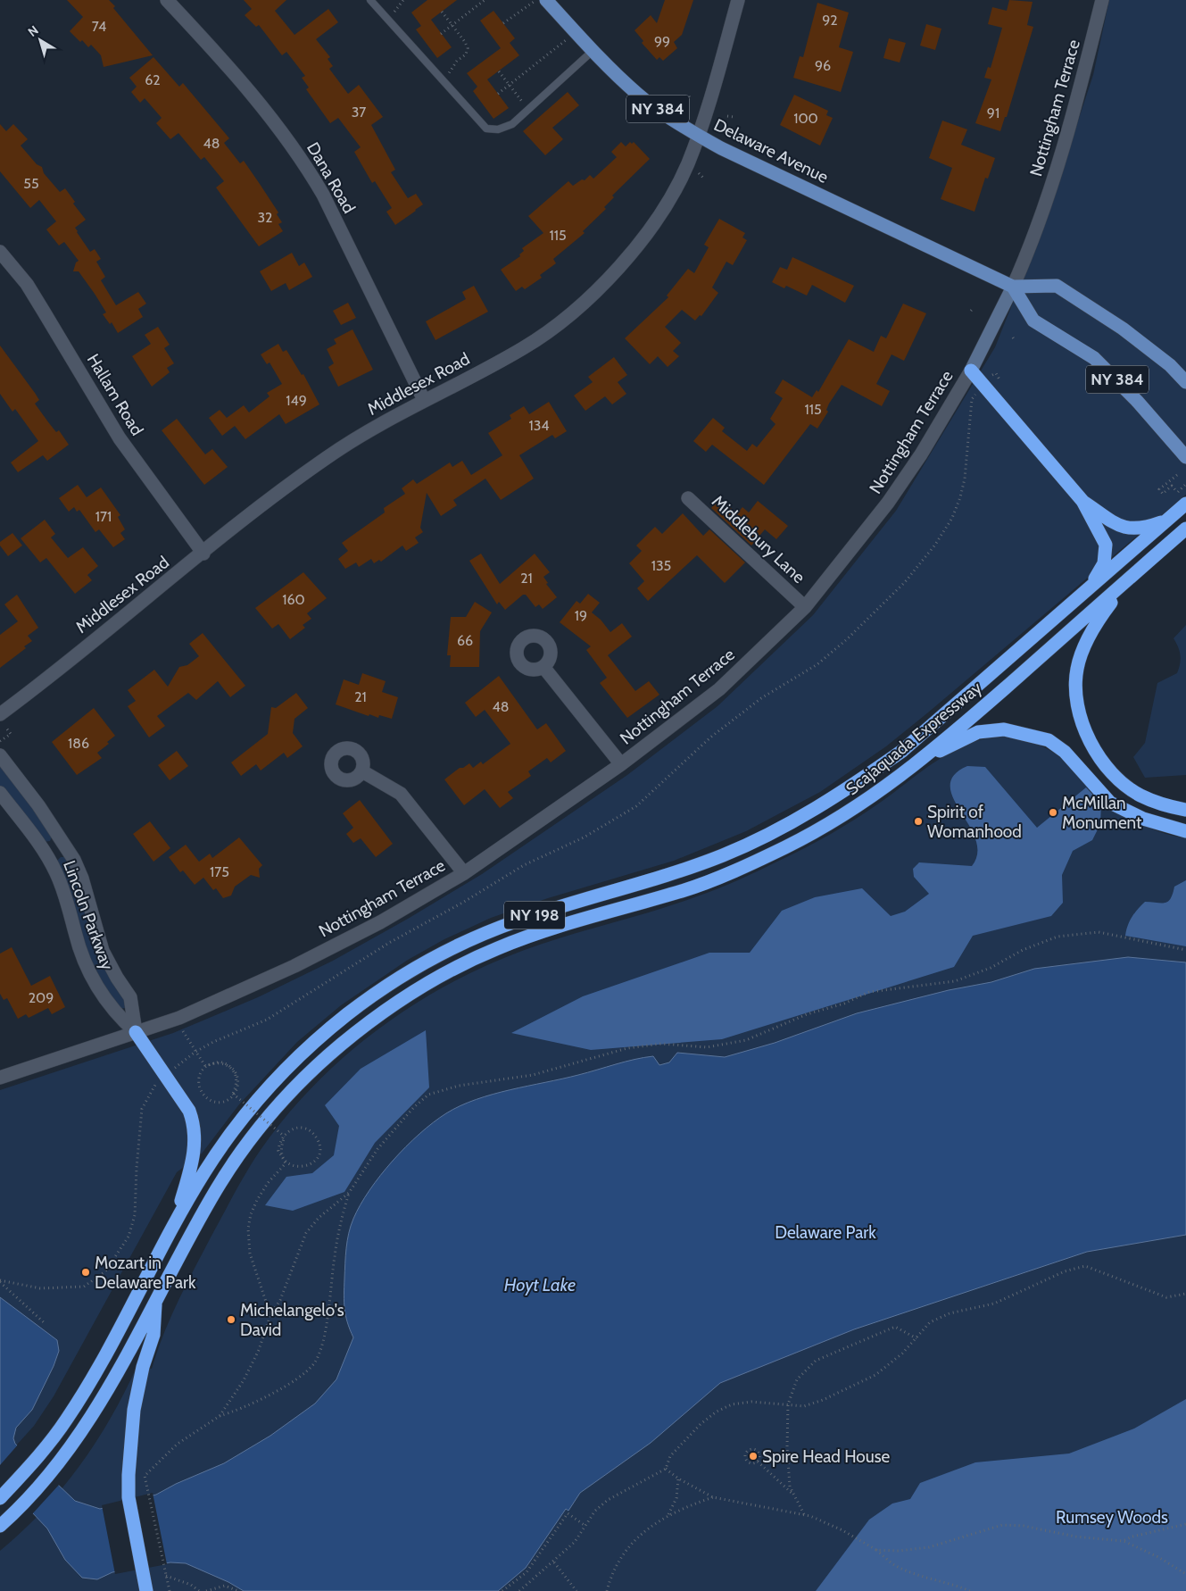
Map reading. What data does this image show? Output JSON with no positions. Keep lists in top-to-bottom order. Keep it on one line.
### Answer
{"streets":{"highway":["Scajaquada Expressway","NY 198"],"main road":["NY 384","Delaware Avenue"],"street":["Nottingham Terrace","Dana Road","Middlesex Road","Hallam Road","Middlebury Lane","Lincoln Parkway"]},"crossings":[["Nottingham Terrace","NY 384"],["Nottingham Terrace","Delaware Avenue"],["Nottingham Terrace","Middlebury Lane"],["Nottingham Terrace","Lincoln Parkway"],["NY 384","Delaware Avenue"],["Delaware Avenue","Middlesex Road"],["Dana Road","Middlesex Road"],["Middlesex Road","Hallam Road"]],"water":["Hoyt Lake"],"parks":["Delaware Park","Rumsey Woods"],"places":["McMillan Monument","Spirit of Womanhood","Mozart in Delaware Park","Michelangelo's David","Spire Head House"],"house_numbers":["92","74","99","96","62","37","91","100","48","55","32","115","149","115","134","171","135","21","160","19","66","21","48","186","175","209"],"north":"top left"}
